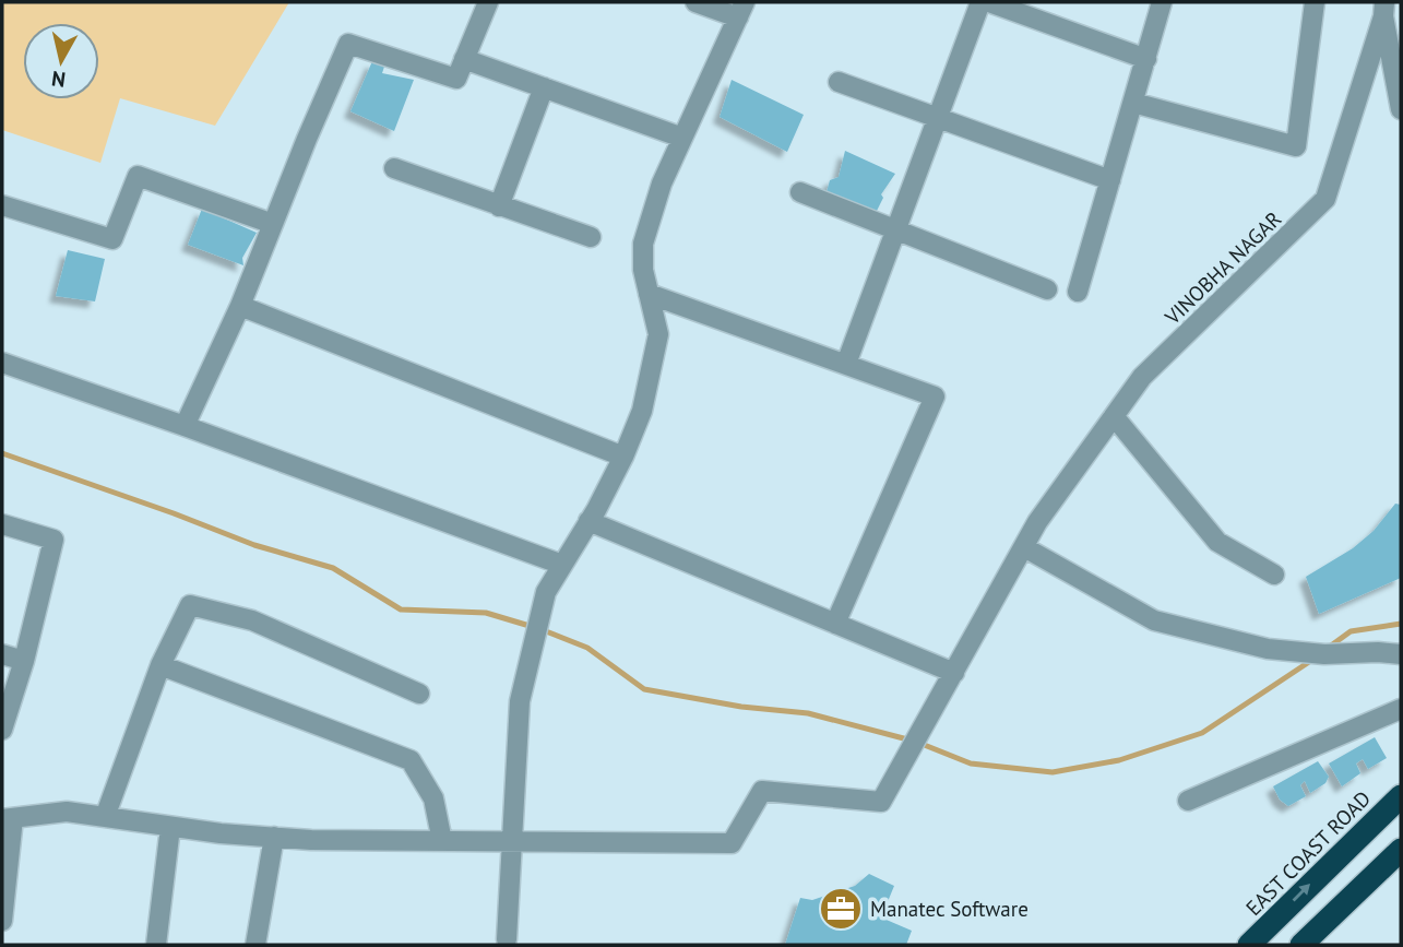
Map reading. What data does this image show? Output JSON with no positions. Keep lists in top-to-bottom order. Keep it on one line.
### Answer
{"streets":{"highway":["EAST COAST ROAD"],"street":["VINOBHA NAGAR"]},"places":{"office":["Manatec Software"]},"north":"bottom"}
